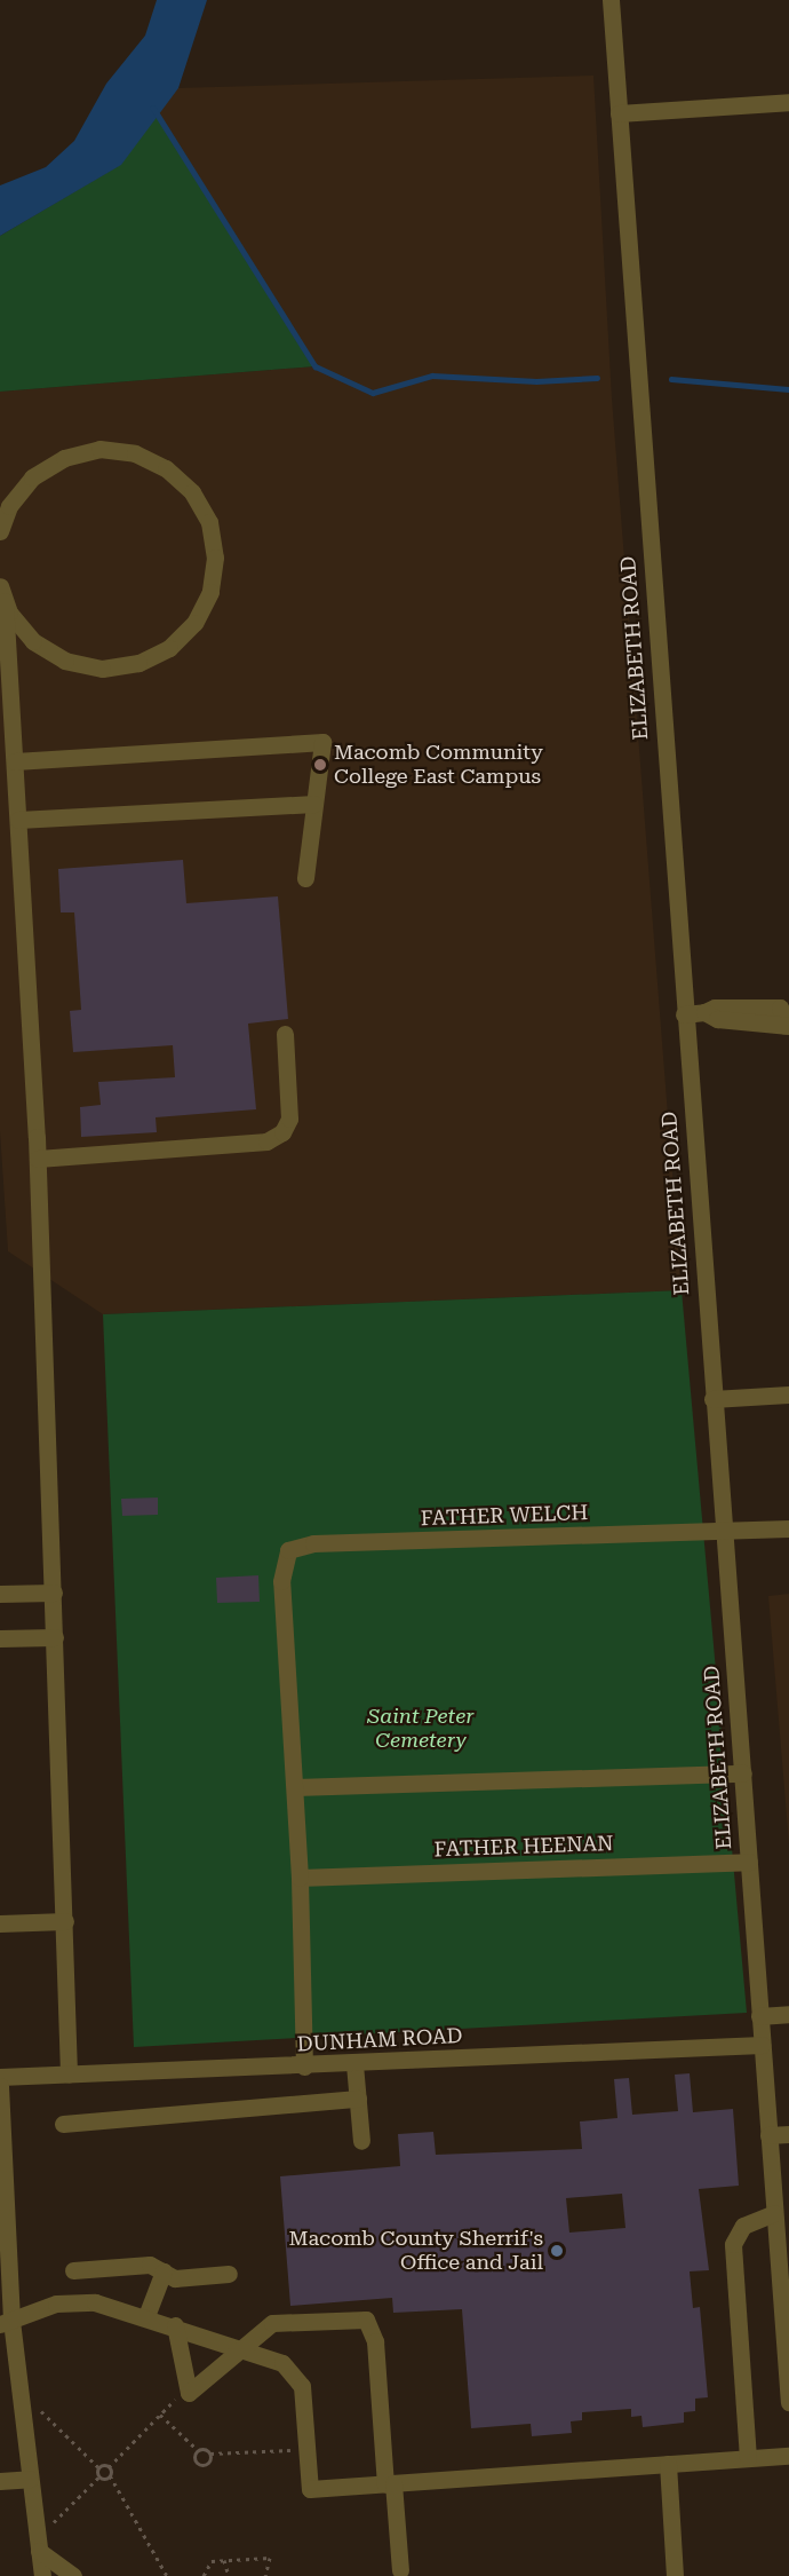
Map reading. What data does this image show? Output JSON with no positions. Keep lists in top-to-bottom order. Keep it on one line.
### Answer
{"streets":{"street":["ELIZABETH ROAD","FATHER WELCH","FATHER HEENAN","DUNHAM ROAD"]},"crossings":[["ELIZABETH ROAD","FATHER WELCH"],["ELIZABETH ROAD","FATHER HEENAN"],["ELIZABETH ROAD","DUNHAM ROAD"]],"parks":["Saint Peter Cemetery"],"places":["Macomb Community College East Campus","Macomb County Sherrif's Office and Jail"]}
